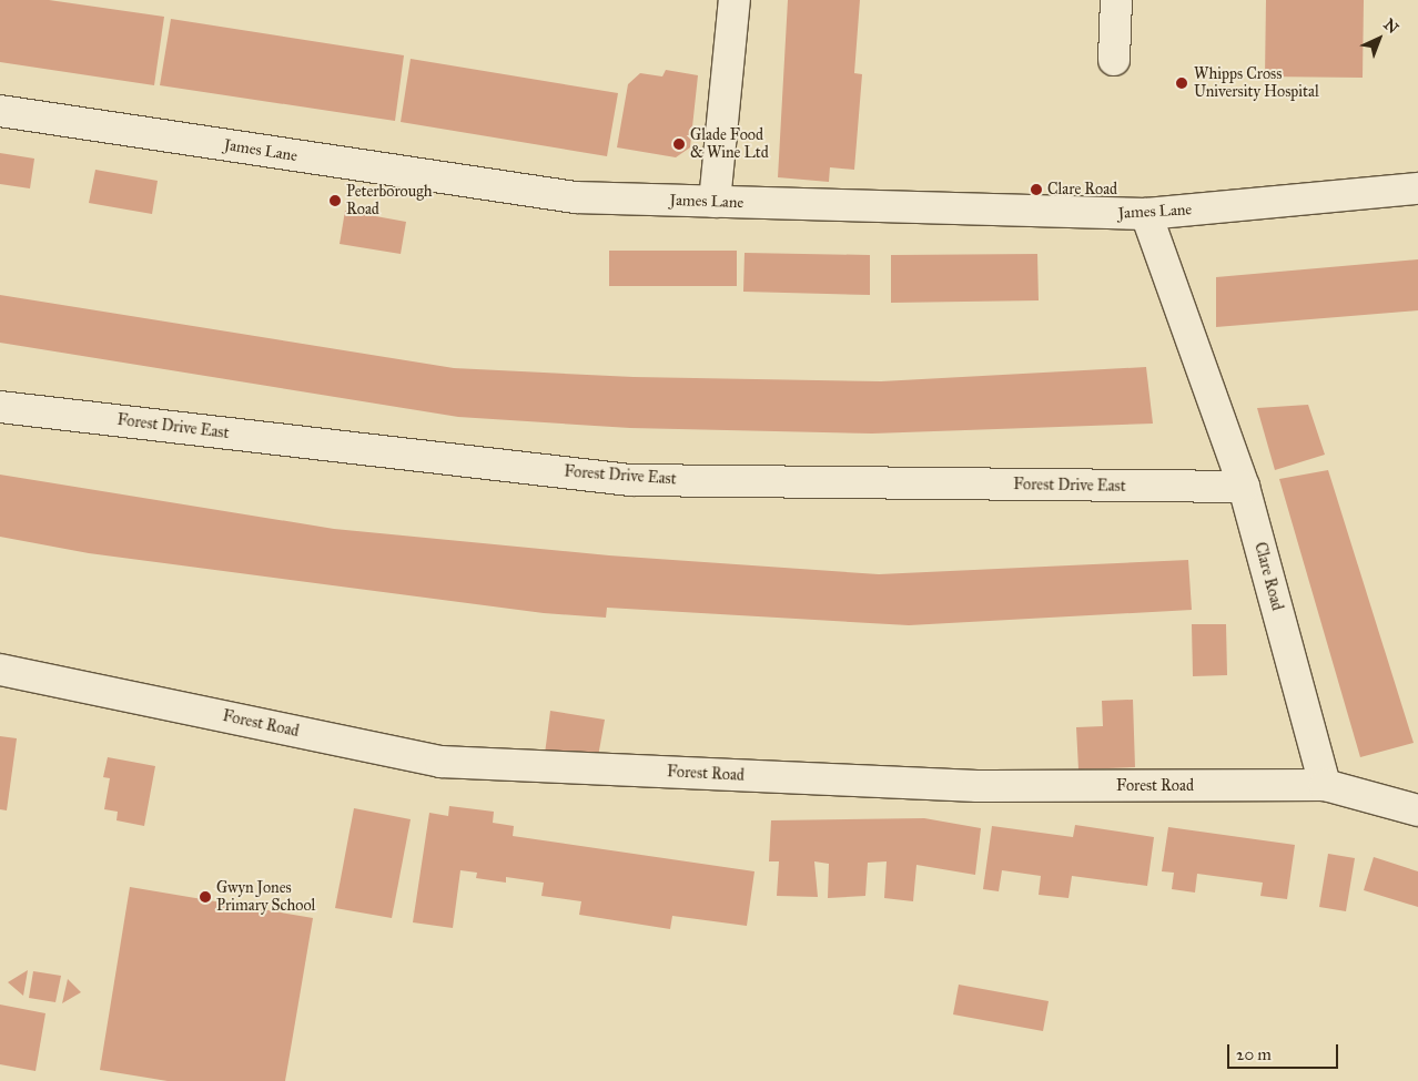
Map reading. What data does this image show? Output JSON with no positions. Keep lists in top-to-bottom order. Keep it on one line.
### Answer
{"streets":{"street":["James Lane","Forest Drive East","Clare Road","Forest Road"]},"crossings":[["James Lane","Clare Road"],["Forest Drive East","Clare Road"],["Clare Road","Forest Road"]],"places":["Whipps Cross University Hospital","Glade Food & Wine Ltd","Clare Road","Peterborough Road","Gwyn Jones Primary School"],"scale_bar":"20 m","north":"top right"}
